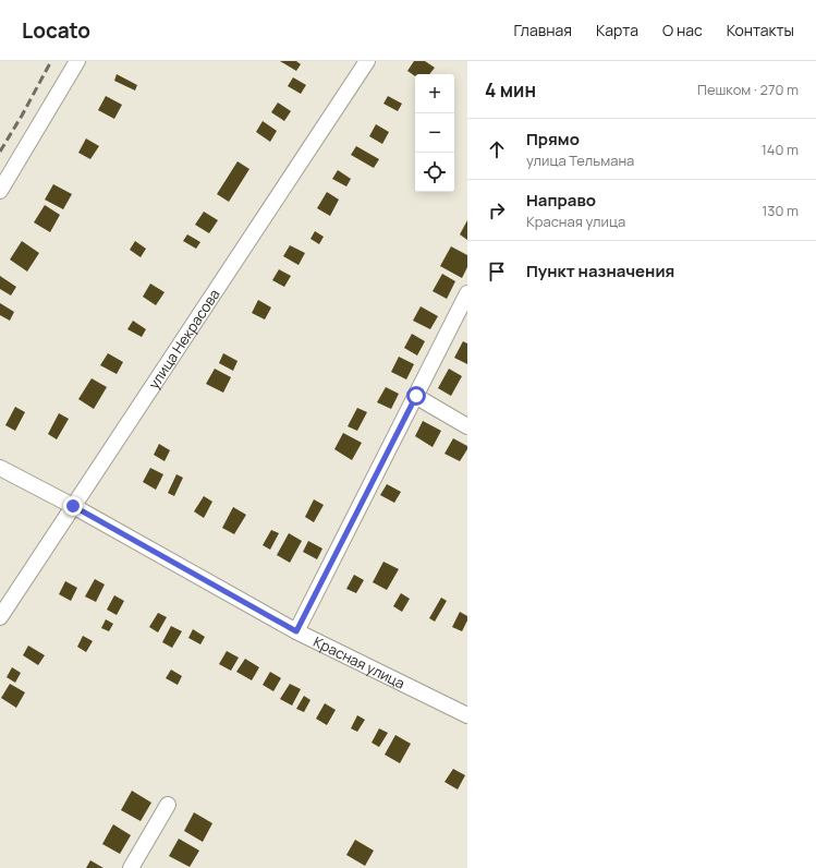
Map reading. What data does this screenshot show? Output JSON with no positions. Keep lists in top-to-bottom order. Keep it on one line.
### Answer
{"streets":{"street":["улица Некрасова","Красная улица"]},"crossings":[["улица Некрасова","Красная улица"]],"page":{"header":"Locato","nav":["Главная","Карта","О нас","Контакты"],"heading":["4 мин","Пешком · 270 m"],"map_buttons":["+","−"],"list":[["Прямо","улица Тельмана","140 m"],["Направо","Красная улица","130 m"],"Пункт назначения"]}}
